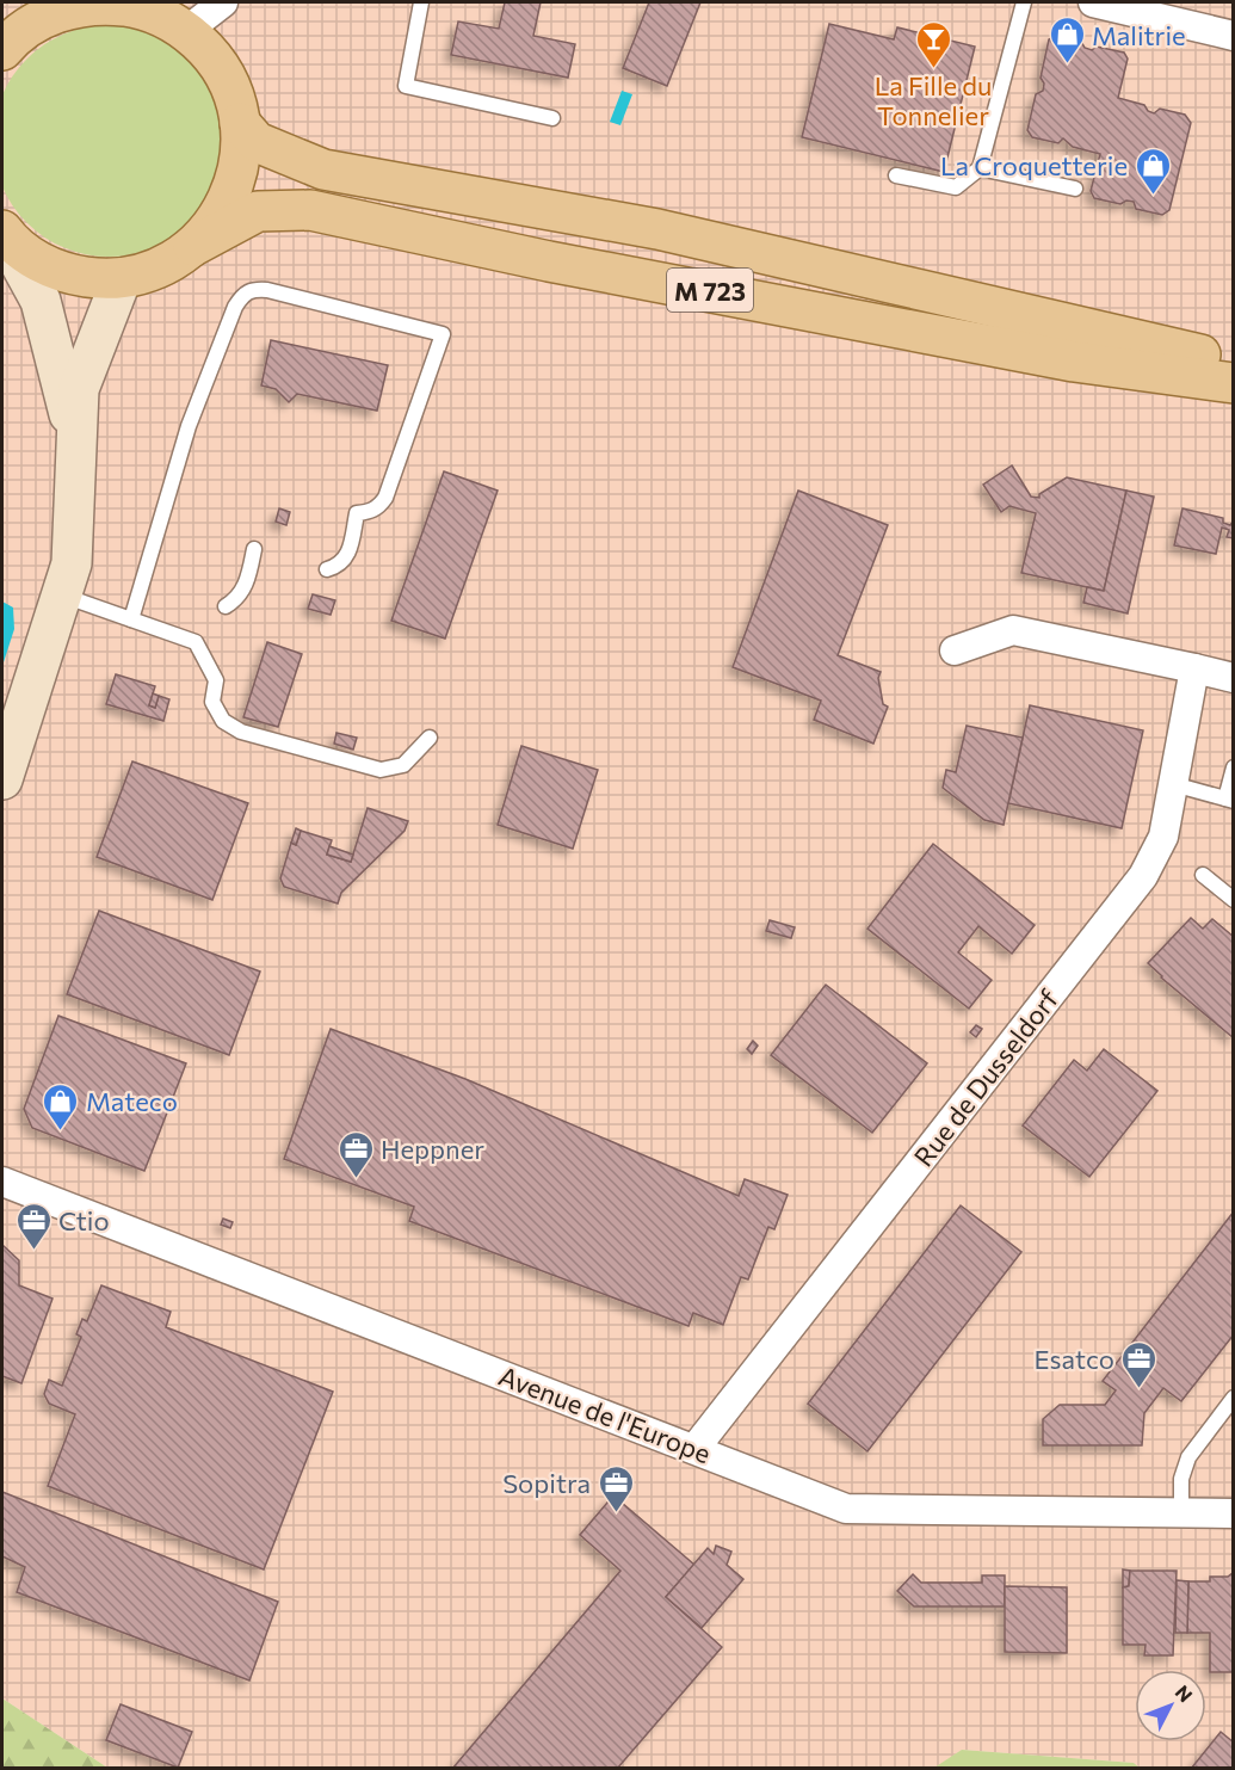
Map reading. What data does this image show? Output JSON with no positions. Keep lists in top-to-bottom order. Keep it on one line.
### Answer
{"streets":{"main road":["M 723"],"street":["Rue de Dusseldorf","Avenue de l'Europe"]},"crossings":[["Rue de Dusseldorf","Avenue de l'Europe"]],"places":{"shop":["Malitrie","La Croquetterie","Mateco"],"bar":["La Fille du Tonnelier"],"office":["Heppner","Ctio","Esatco","Sopitra"]},"north":"top right"}
